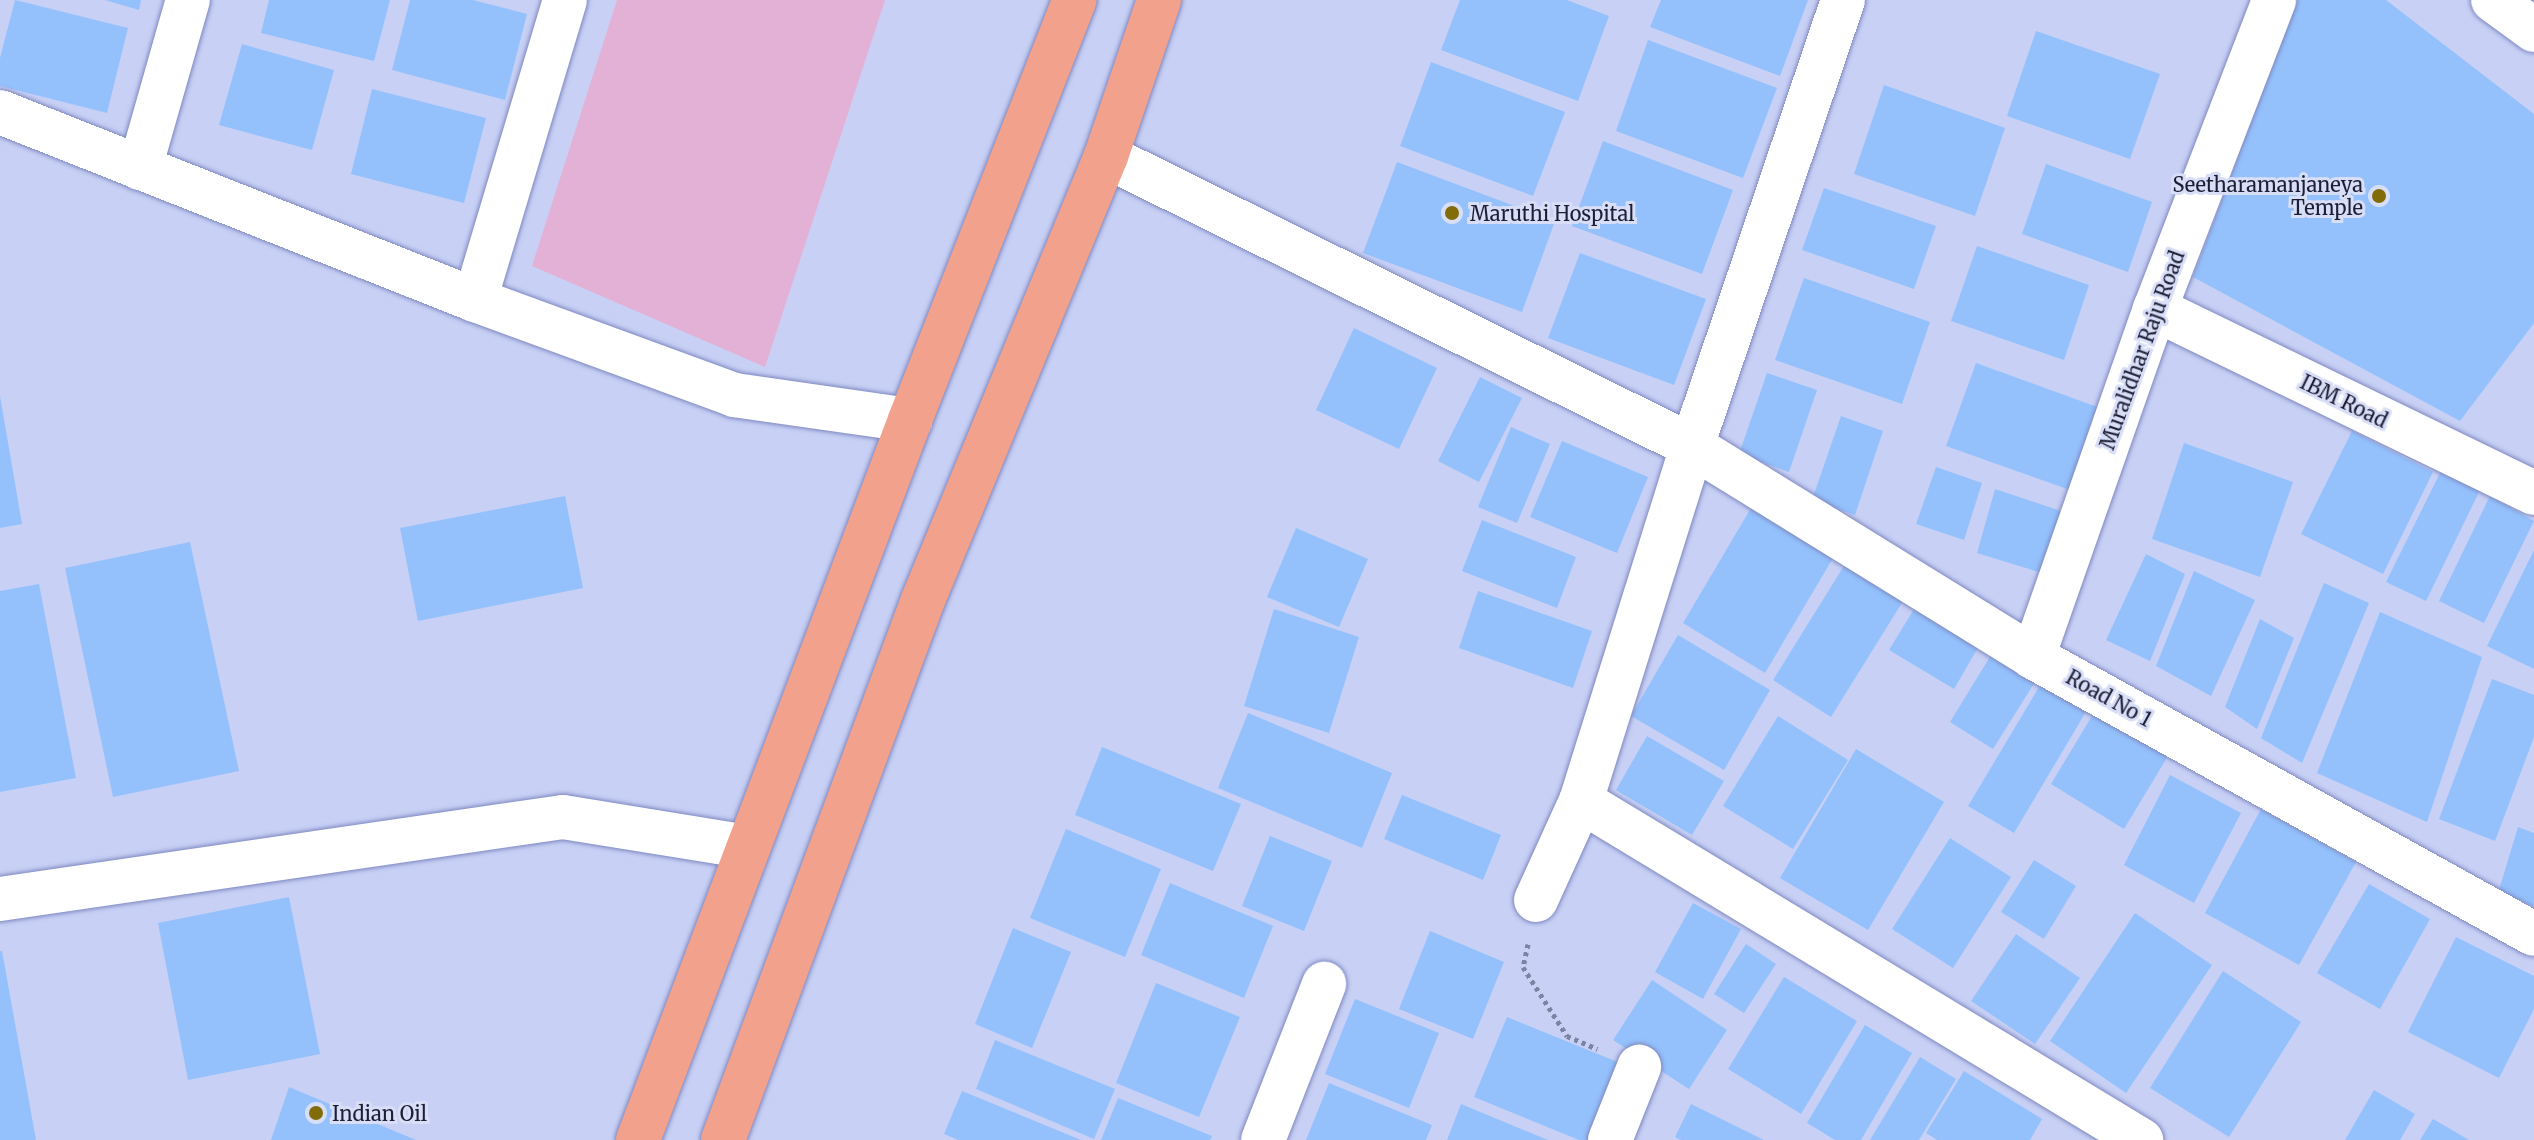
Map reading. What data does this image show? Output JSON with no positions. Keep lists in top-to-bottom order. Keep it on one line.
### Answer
{"streets":{"street":["Muralidhar Raju Road","IBM Road","Road No 1"]},"crossings":[["Muralidhar Raju Road","IBM Road"],["Muralidhar Raju Road","Road No 1"]],"places":["Seetharamanjaneya Temple","Maruthi Hospital","Indian Oil"]}
